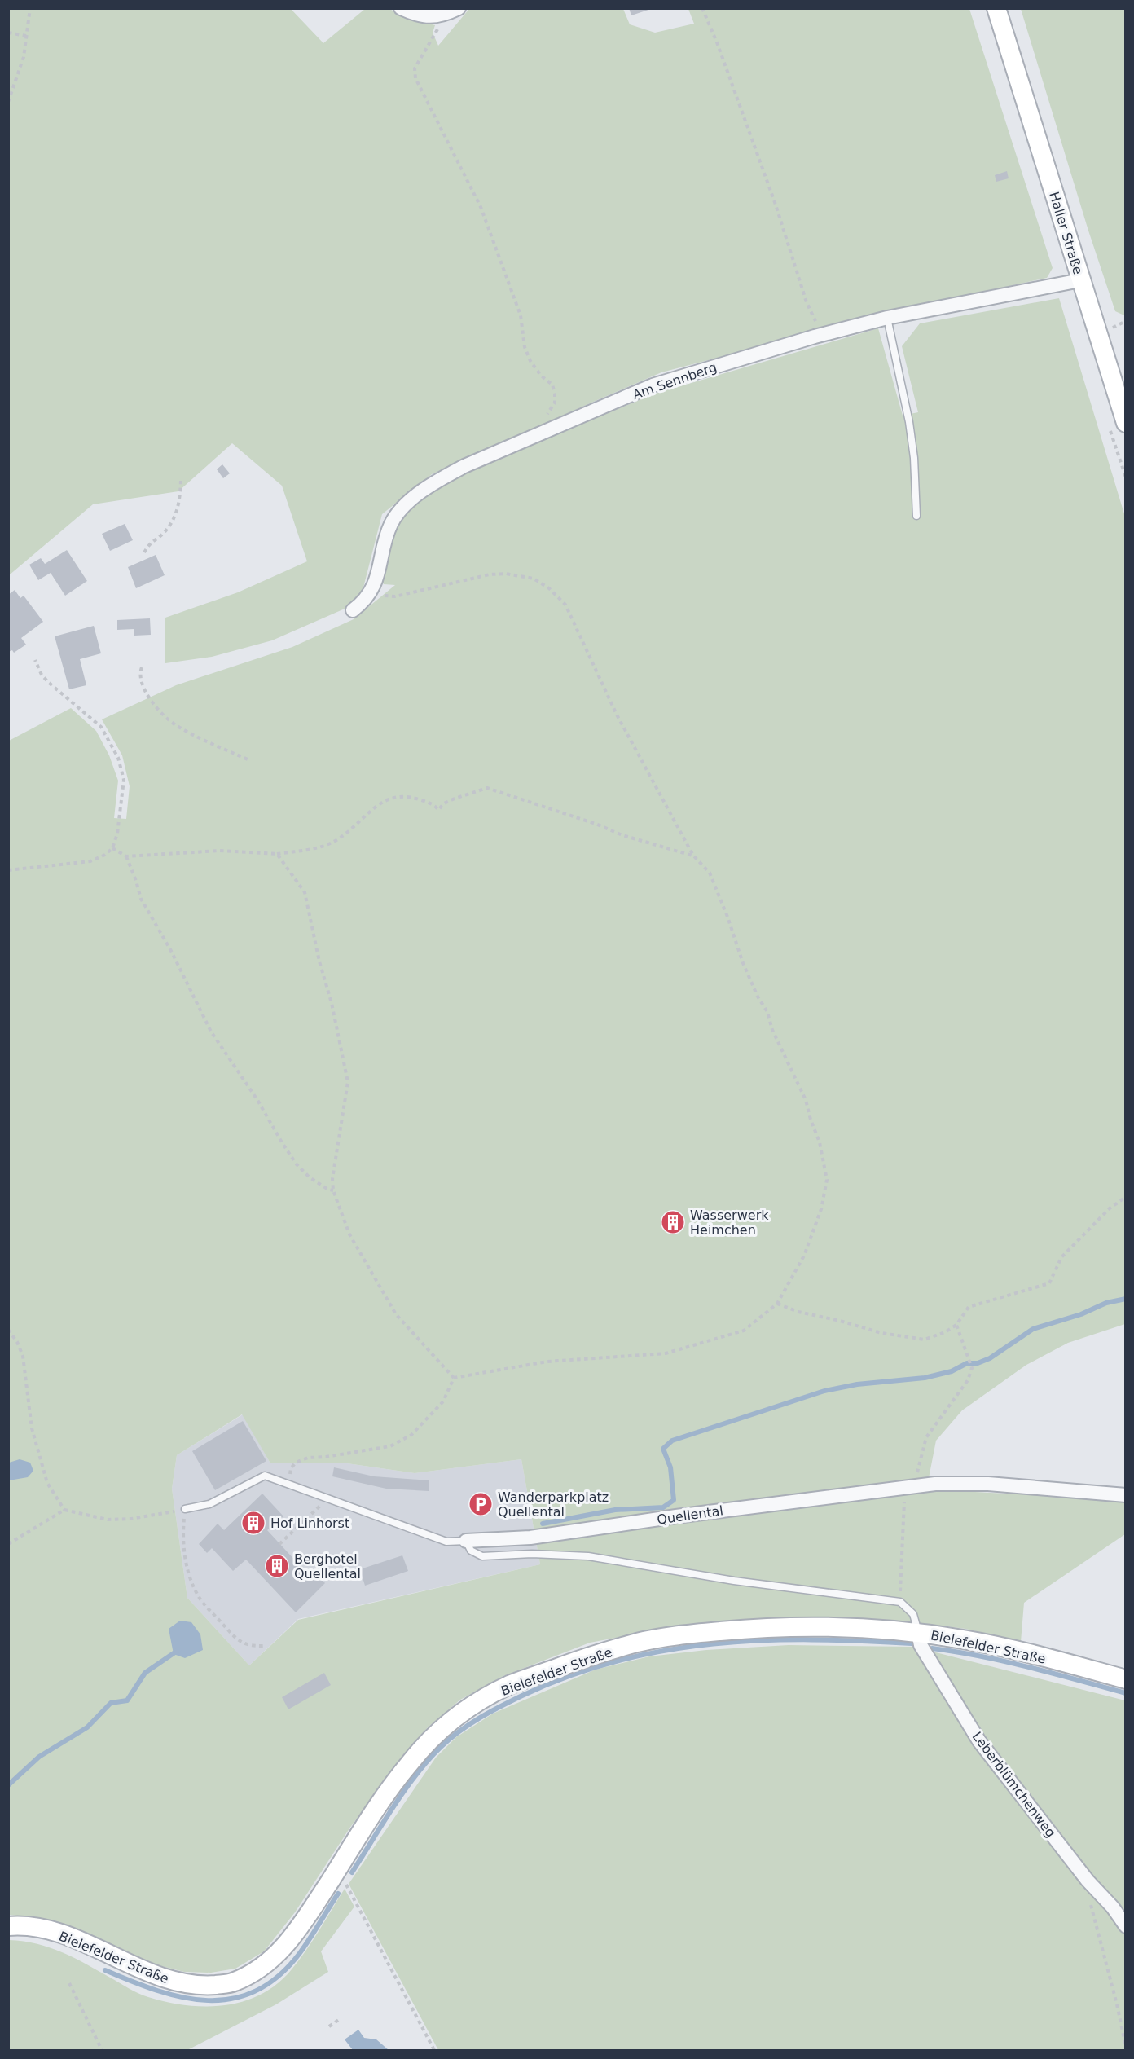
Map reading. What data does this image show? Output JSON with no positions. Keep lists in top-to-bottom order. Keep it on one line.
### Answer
{"streets":{"main road":["Haller Straße","Bielefelder Straße"],"street":["Am Sennberg","Quellental","Leberblümchenweg"]},"crossings":[["Haller Straße","Am Sennberg"],["Bielefelder Straße","Leberblümchenweg"]],"places":{"building":["Wasserwerk Heimchen","Hof Linhorst","Berghotel Quellental"],"parking":["Wanderparkplatz Quellental"]}}
